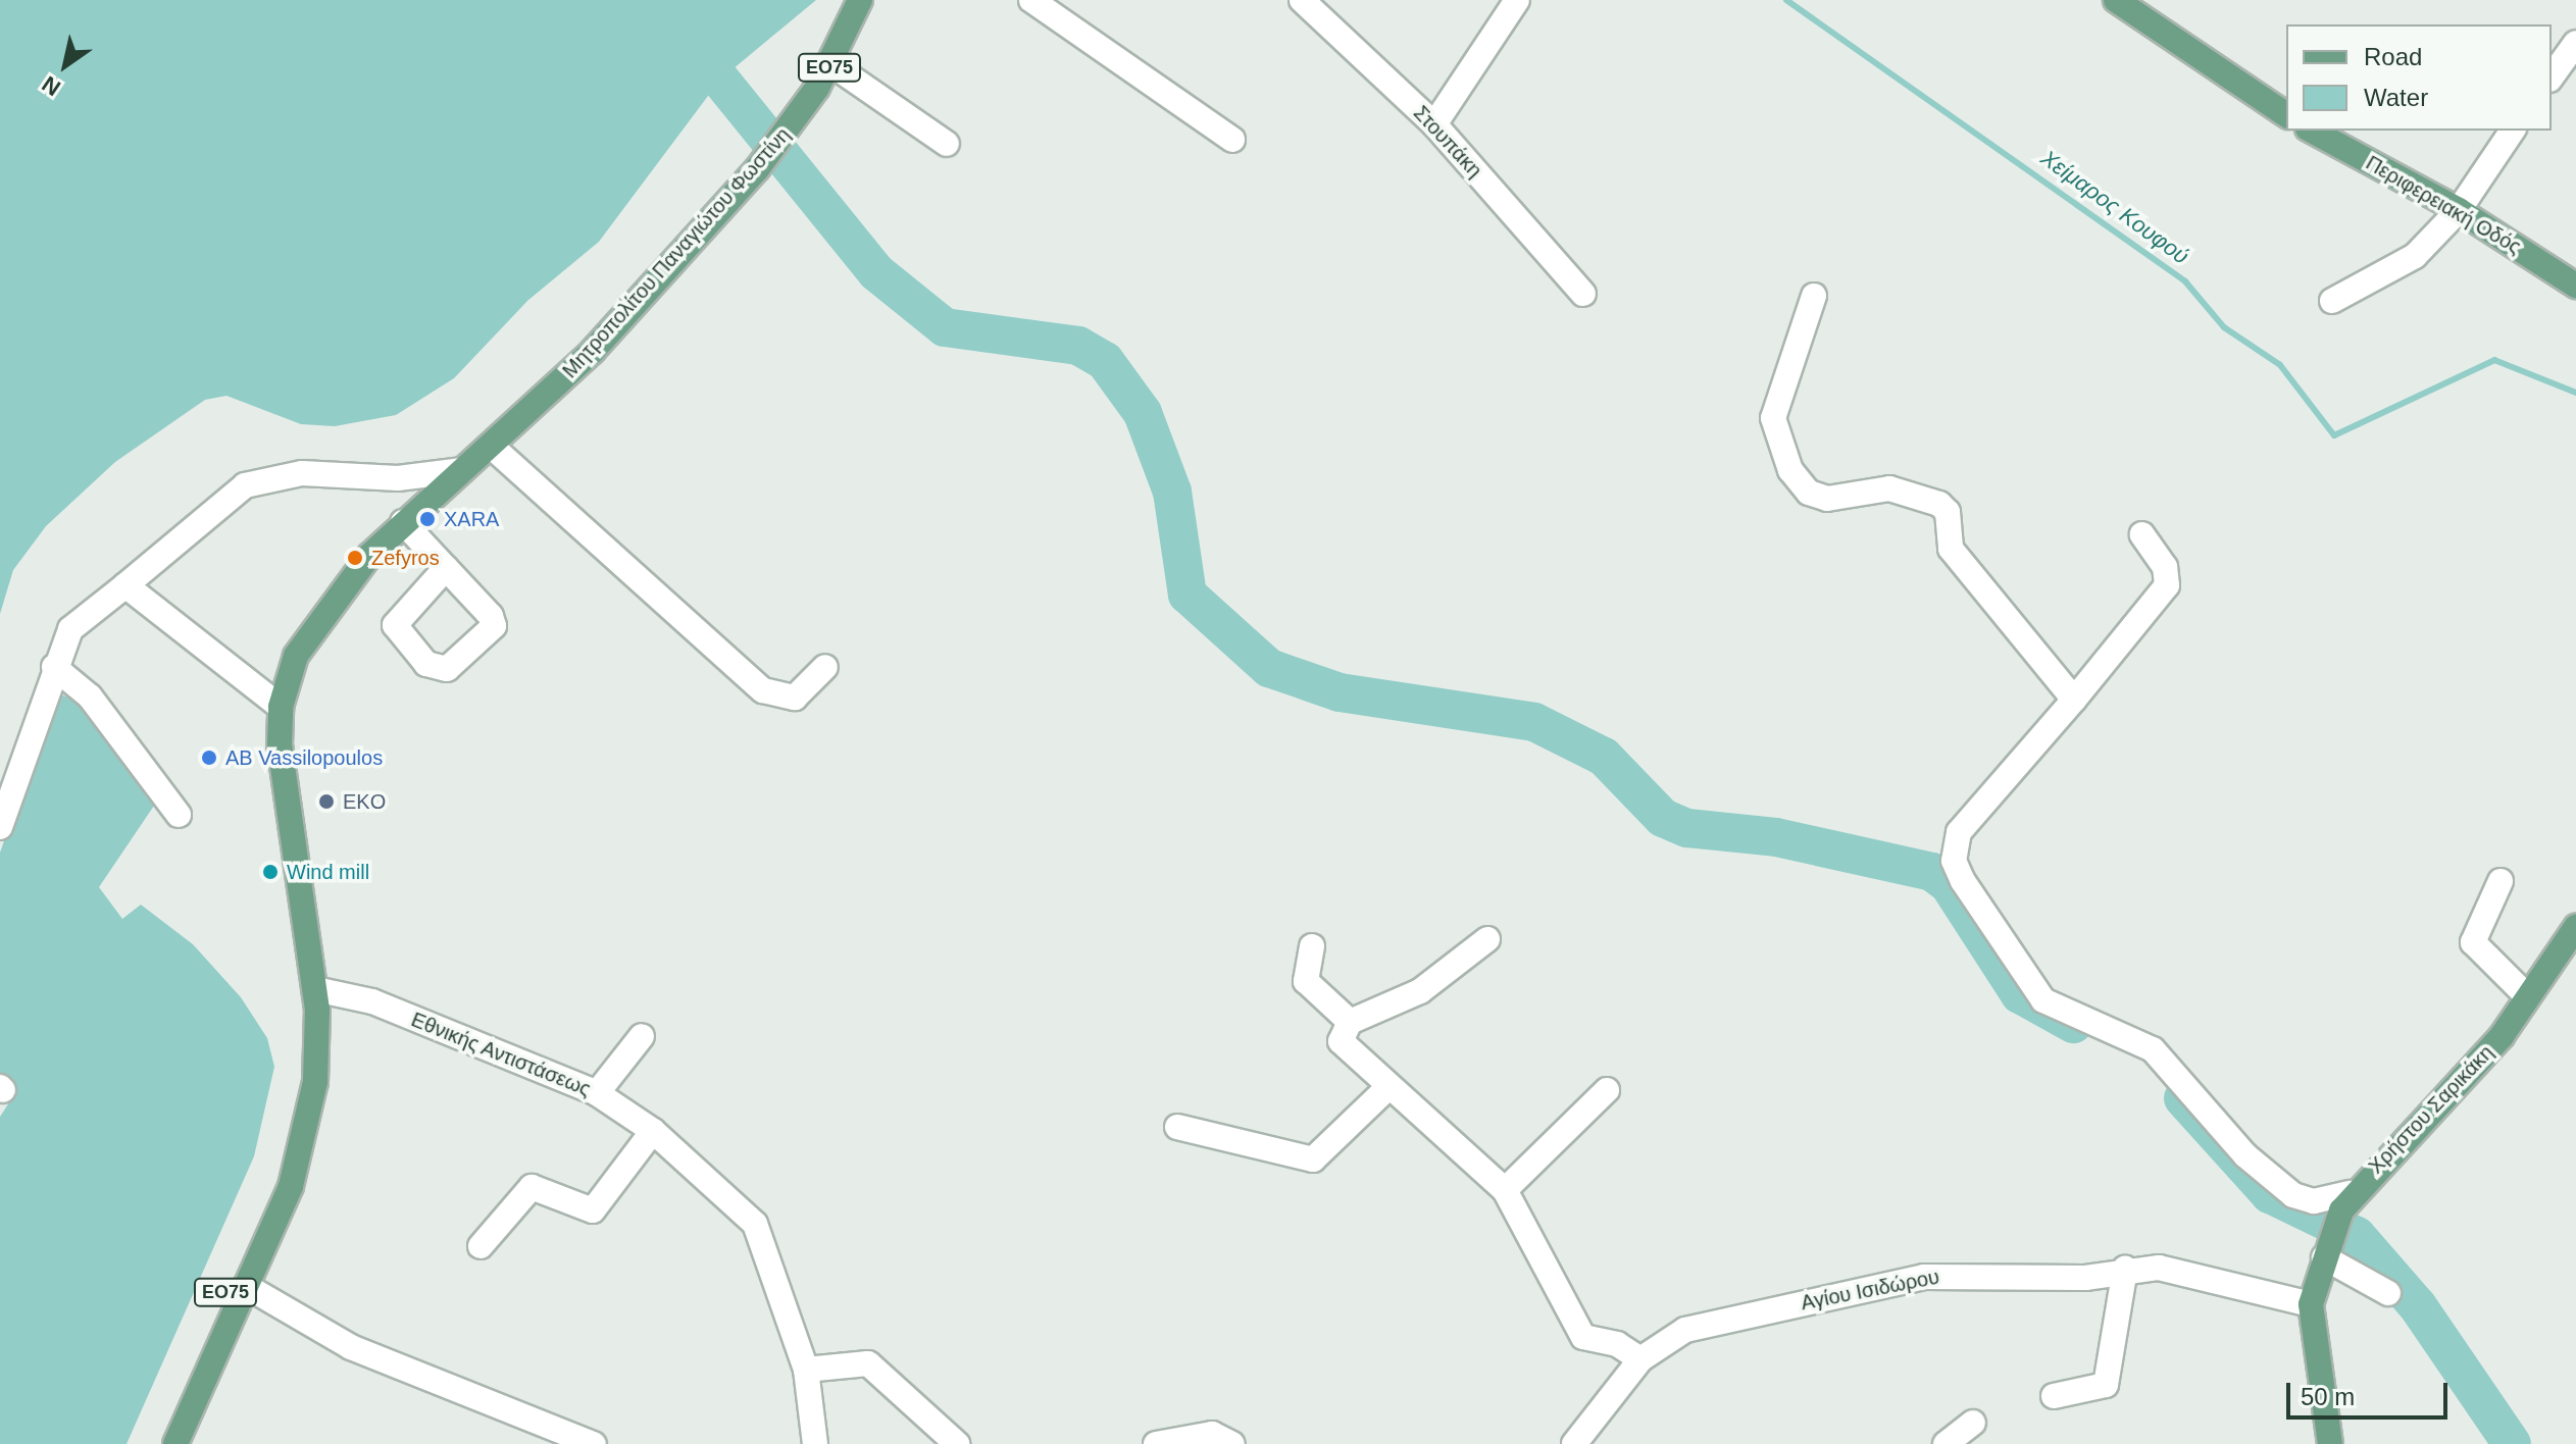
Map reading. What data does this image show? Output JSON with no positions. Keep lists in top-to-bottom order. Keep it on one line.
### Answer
{"streets":{"main road":["ΕΟ75","Περιφερειακή Οδός","Μητροπολίτου Παναγιώτου Φωστίνη","Χρήστου Σαρικάκη"],"street":["Στουπάκη","Εθνικής Αντιστάσεως","Αγίου Ισιδώρου"]},"crossings":[["Μητροπολίτου Παναγιώτου Φωστίνη","Εθνικής Αντιστάσεως"],["Χρήστου Σαρικάκη","Αγίου Ισιδώρου"]],"water":["Χείμαρος Κουφού"],"places":["XARA","Zefyros","AB Vassilopoulos","EKO","Wind mill"],"legend":["Road","Water"],"scale_bar":"50 m","north":"bottom left"}
